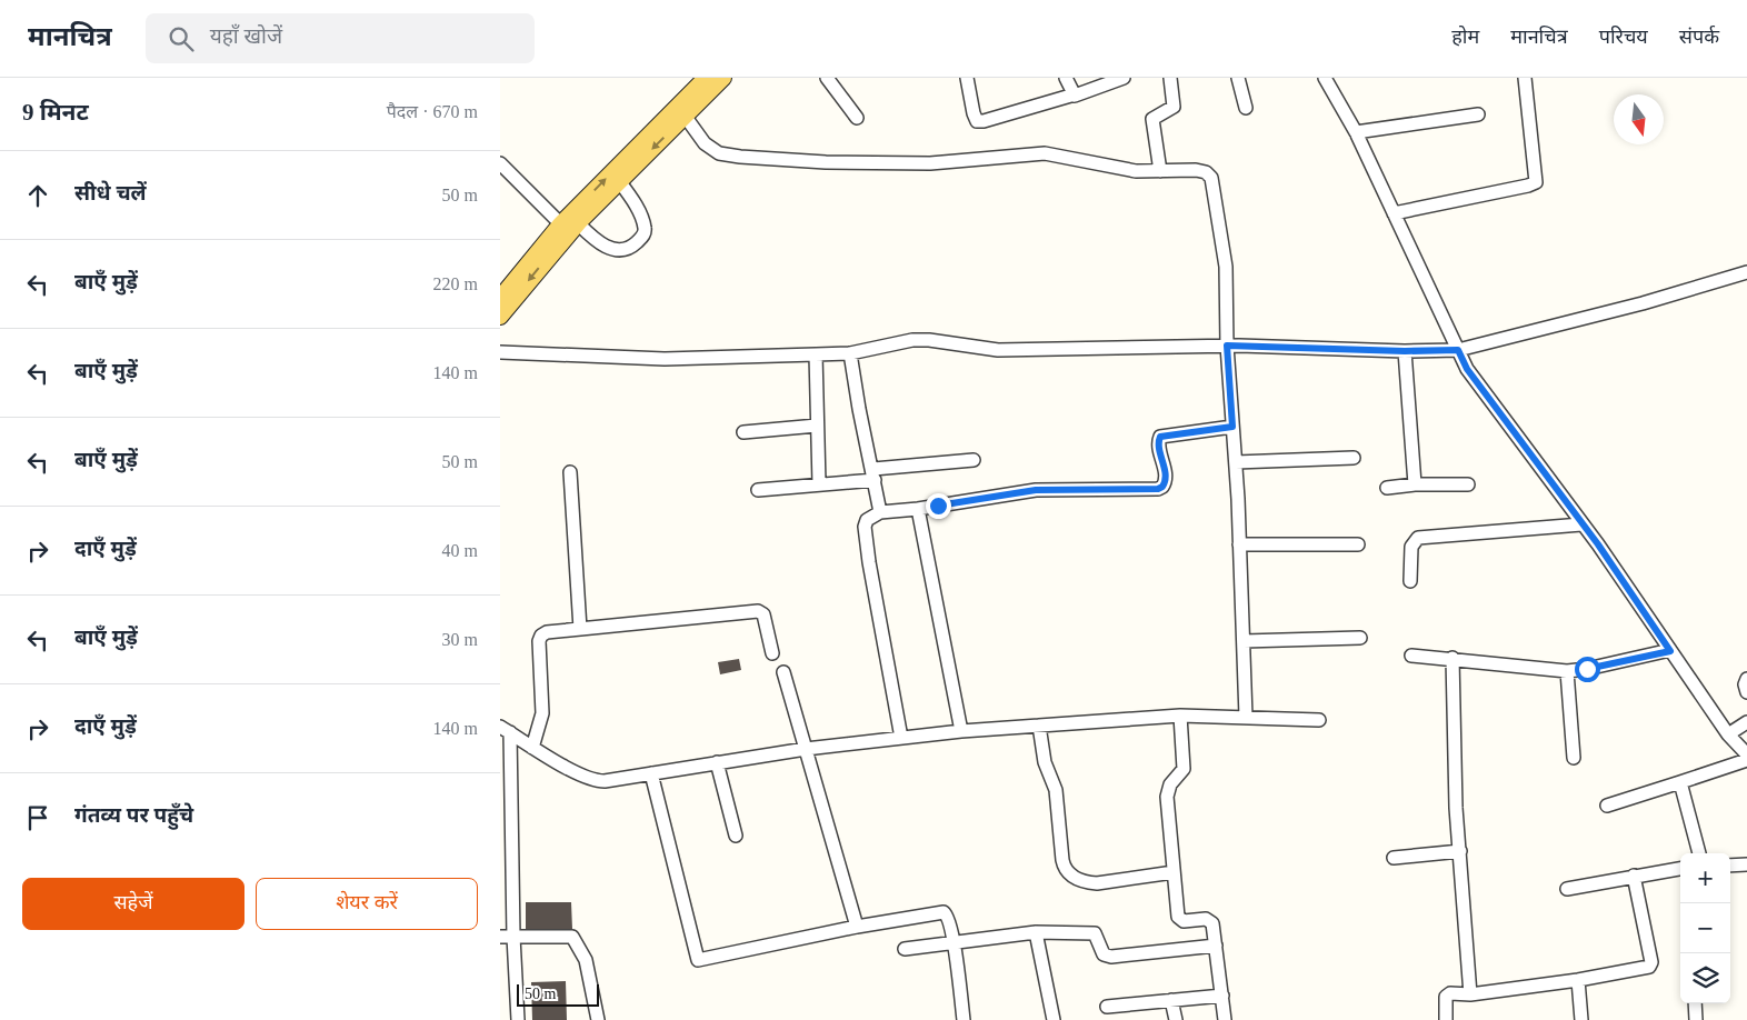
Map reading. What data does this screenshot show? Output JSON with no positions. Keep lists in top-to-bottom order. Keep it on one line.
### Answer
{"scale_bar":"50 m","north":"bottom","page":{"header":"मानचित्र","search":"यहाँ खोजें","nav":["होम","मानचित्र","परिचय","संपर्क"],"heading":["9 मिनट","पैदल · 670 m"],"list":[["सीधे चलें","50 m"],["बाएँ मुड़ें","220 m"],["बाएँ मुड़ें","140 m"],["बाएँ मुड़ें","50 m"],["दाएँ मुड़ें","40 m"],["बाएँ मुड़ें","30 m"],["दाएँ मुड़ें","140 m"],"गंतव्य पर पहुँचे"],"map_buttons":["+","−"],"buttons":["सहेजें","शेयर करें"],"scale":"50 m"}}
